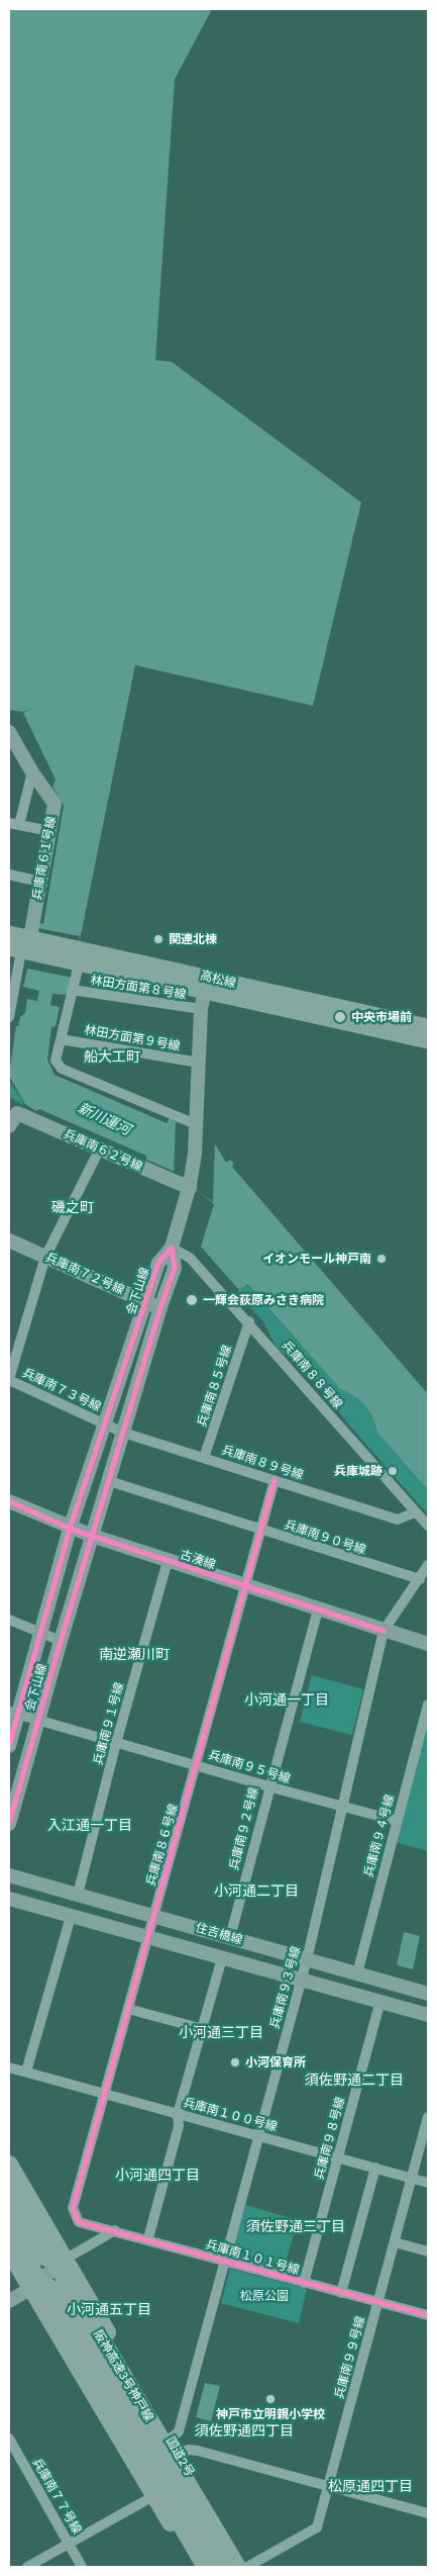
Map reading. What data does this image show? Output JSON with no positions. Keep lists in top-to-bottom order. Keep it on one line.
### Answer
{"streets":{"highway":["阪神高速3号神戸線","国道2号"],"main road":["高松線"],"street":["兵庫南６１号線","林田方面第８号線","林田方面第９号線","兵庫南６２号線","兵庫南７２号線","会下山線","兵庫南８８号線","兵庫南８５号線","兵庫南７３号線","兵庫南８９号線","兵庫南９０号線","古湊線","兵庫南９１号線","兵庫南９５号線","兵庫南９２号線","兵庫南９４号線","兵庫南８６号線","住吉橋線","兵庫南９３号線","兵庫南１００号線","兵庫南９８号線","兵庫南１０１号線","兵庫南９９号線","兵庫南７７号線"]},"crossings":[["兵庫南６１号線","高松線"],["高松線","会下山線"],["林田方面第８号線","会下山線"],["林田方面第９号線","会下山線"],["兵庫南６２号線","会下山線"],["兵庫南７２号線","会下山線"],["会下山線","兵庫南８８号線"],["会下山線","兵庫南７３号線"],["会下山線","兵庫南８９号線"],["会下山線","兵庫南９０号線"],["会下山線","古湊線"],["会下山線","兵庫南９５号線"],["兵庫南８８号線","兵庫南８５号線"],["兵庫南８８号線","兵庫南８９号線"],["兵庫南８５号線","兵庫南８９号線"],["兵庫南７３号線","兵庫南８９号線"],["兵庫南８９号線","兵庫南８６号線"],["兵庫南９０号線","兵庫南８６号線"],["古湊線","兵庫南９１号線"],["古湊線","兵庫南９２号線"],["古湊線","兵庫南８６号線"],["古湊線","兵庫南９３号線"],["兵庫南９１号線","兵庫南９５号線"],["兵庫南９１号線","住吉橋線"],["兵庫南９５号線","兵庫南９２号線"],["兵庫南９５号線","兵庫南９４号線"],["兵庫南９５号線","兵庫南８６号線"],["兵庫南９５号線","兵庫南９３号線"],["兵庫南９２号線","住吉橋線"],["兵庫南９４号線","住吉橋線"],["兵庫南８６号線","住吉橋線"],["兵庫南８６号線","兵庫南１００号線"],["兵庫南８６号線","兵庫南１０１号線"],["住吉橋線","兵庫南９３号線"],["住吉橋線","兵庫南９８号線"],["兵庫南９３号線","兵庫南１００号線"],["兵庫南９３号線","兵庫南１０１号線"],["兵庫南９３号線","国道2号"],["兵庫南１００号線","兵庫南９８号線"],["兵庫南１００号線","兵庫南９９号線"],["兵庫南９８号線","兵庫南１０１号線"],["兵庫南１０１号線","兵庫南９９号線"],["阪神高速3号神戸線","国道2号"]],"districts":["船大工町","磯之町","南逆瀬川町","小河通一丁目","入江通一丁目","小河通二丁目","小河通三丁目","須佐野通二丁目","小河通四丁目","須佐野通三丁目","小河通五丁目","須佐野通四丁目","松原通四丁目"],"water":["新川運河"],"parks":["松原公園"],"places":["関連北棟","中央市場前","イオンモール神戸南","一輝会荻原みさき病院","兵庫城跡","小河保育所","神戸市立明親小学校"]}
